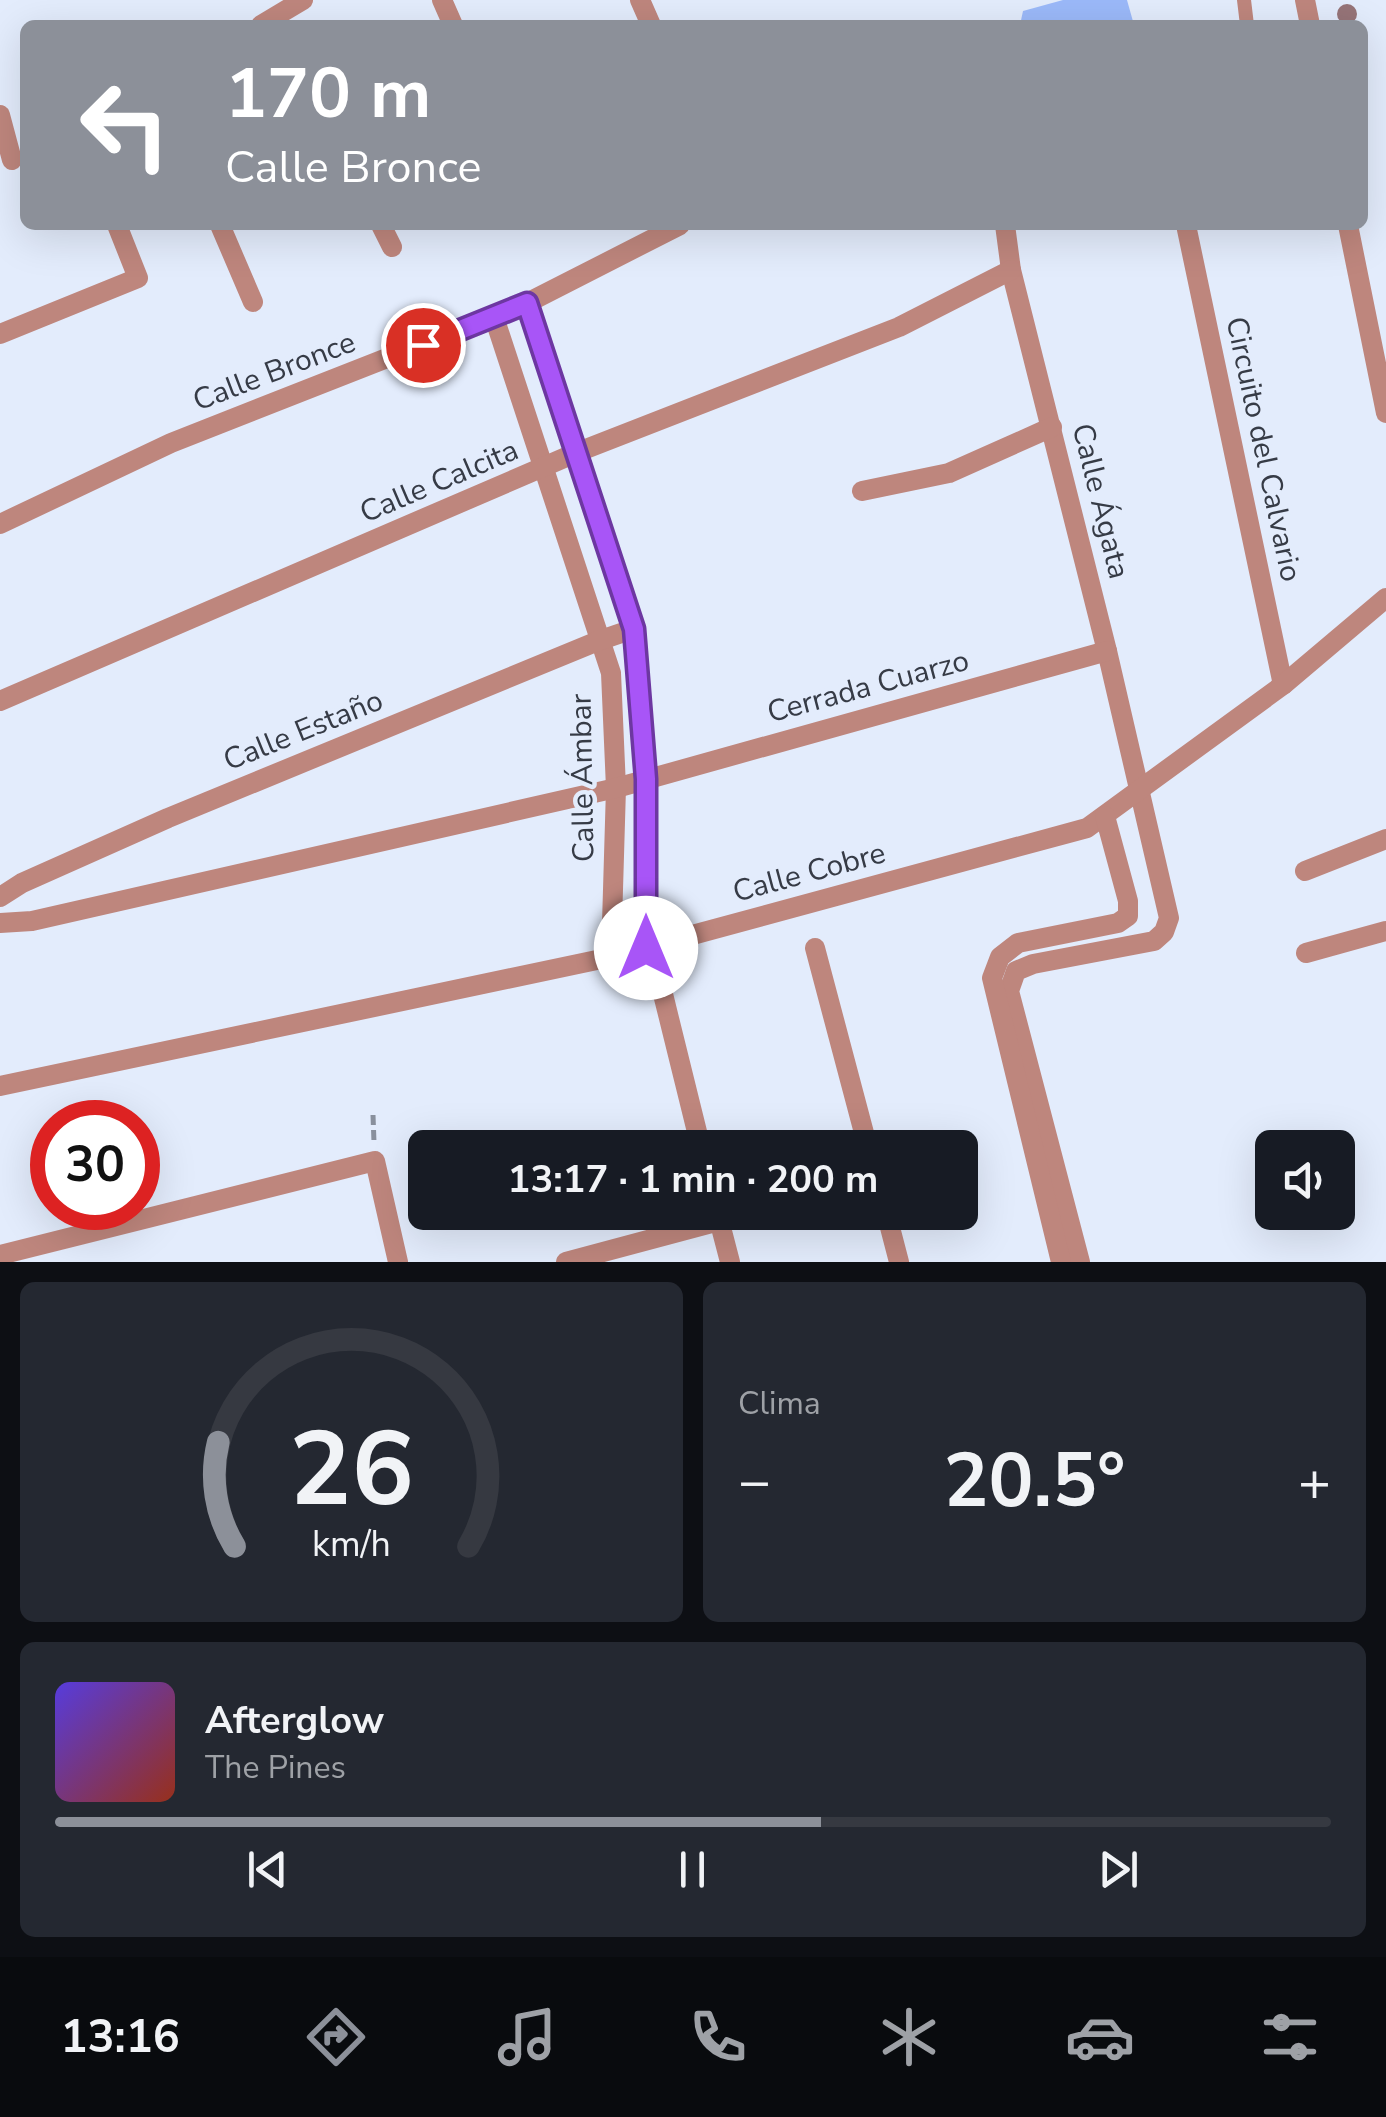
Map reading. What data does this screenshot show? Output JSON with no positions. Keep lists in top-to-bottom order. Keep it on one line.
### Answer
{"streets":{"street":["Calle Bronce","Circuito del Calvario","Calle Calcita","Calle Ágata","Cerrada Cuarzo","Calle Estaño","Calle Ámbar","Calle Cobre"]},"crossings":[["Calle Bronce","Calle Ámbar"],["Circuito del Calvario","Calle Cobre"],["Calle Calcita","Calle Ágata"],["Calle Calcita","Calle Ámbar"],["Calle Ágata","Cerrada Cuarzo"],["Calle Ágata","Calle Cobre"],["Cerrada Cuarzo","Calle Ámbar"],["Calle Estaño","Calle Ámbar"],["Calle Ámbar","Calle Cobre"]],"page":{"turn":["170 m","Calle Bronce"],"limit":"30","trip":"13:17 · 1 min · 200 m","tile":"Clima","heat":["−","20.5°","+"],"song":["Afterglow","The Pines"],"tabs":"13:16","gauge":["26","km/h"]}}
